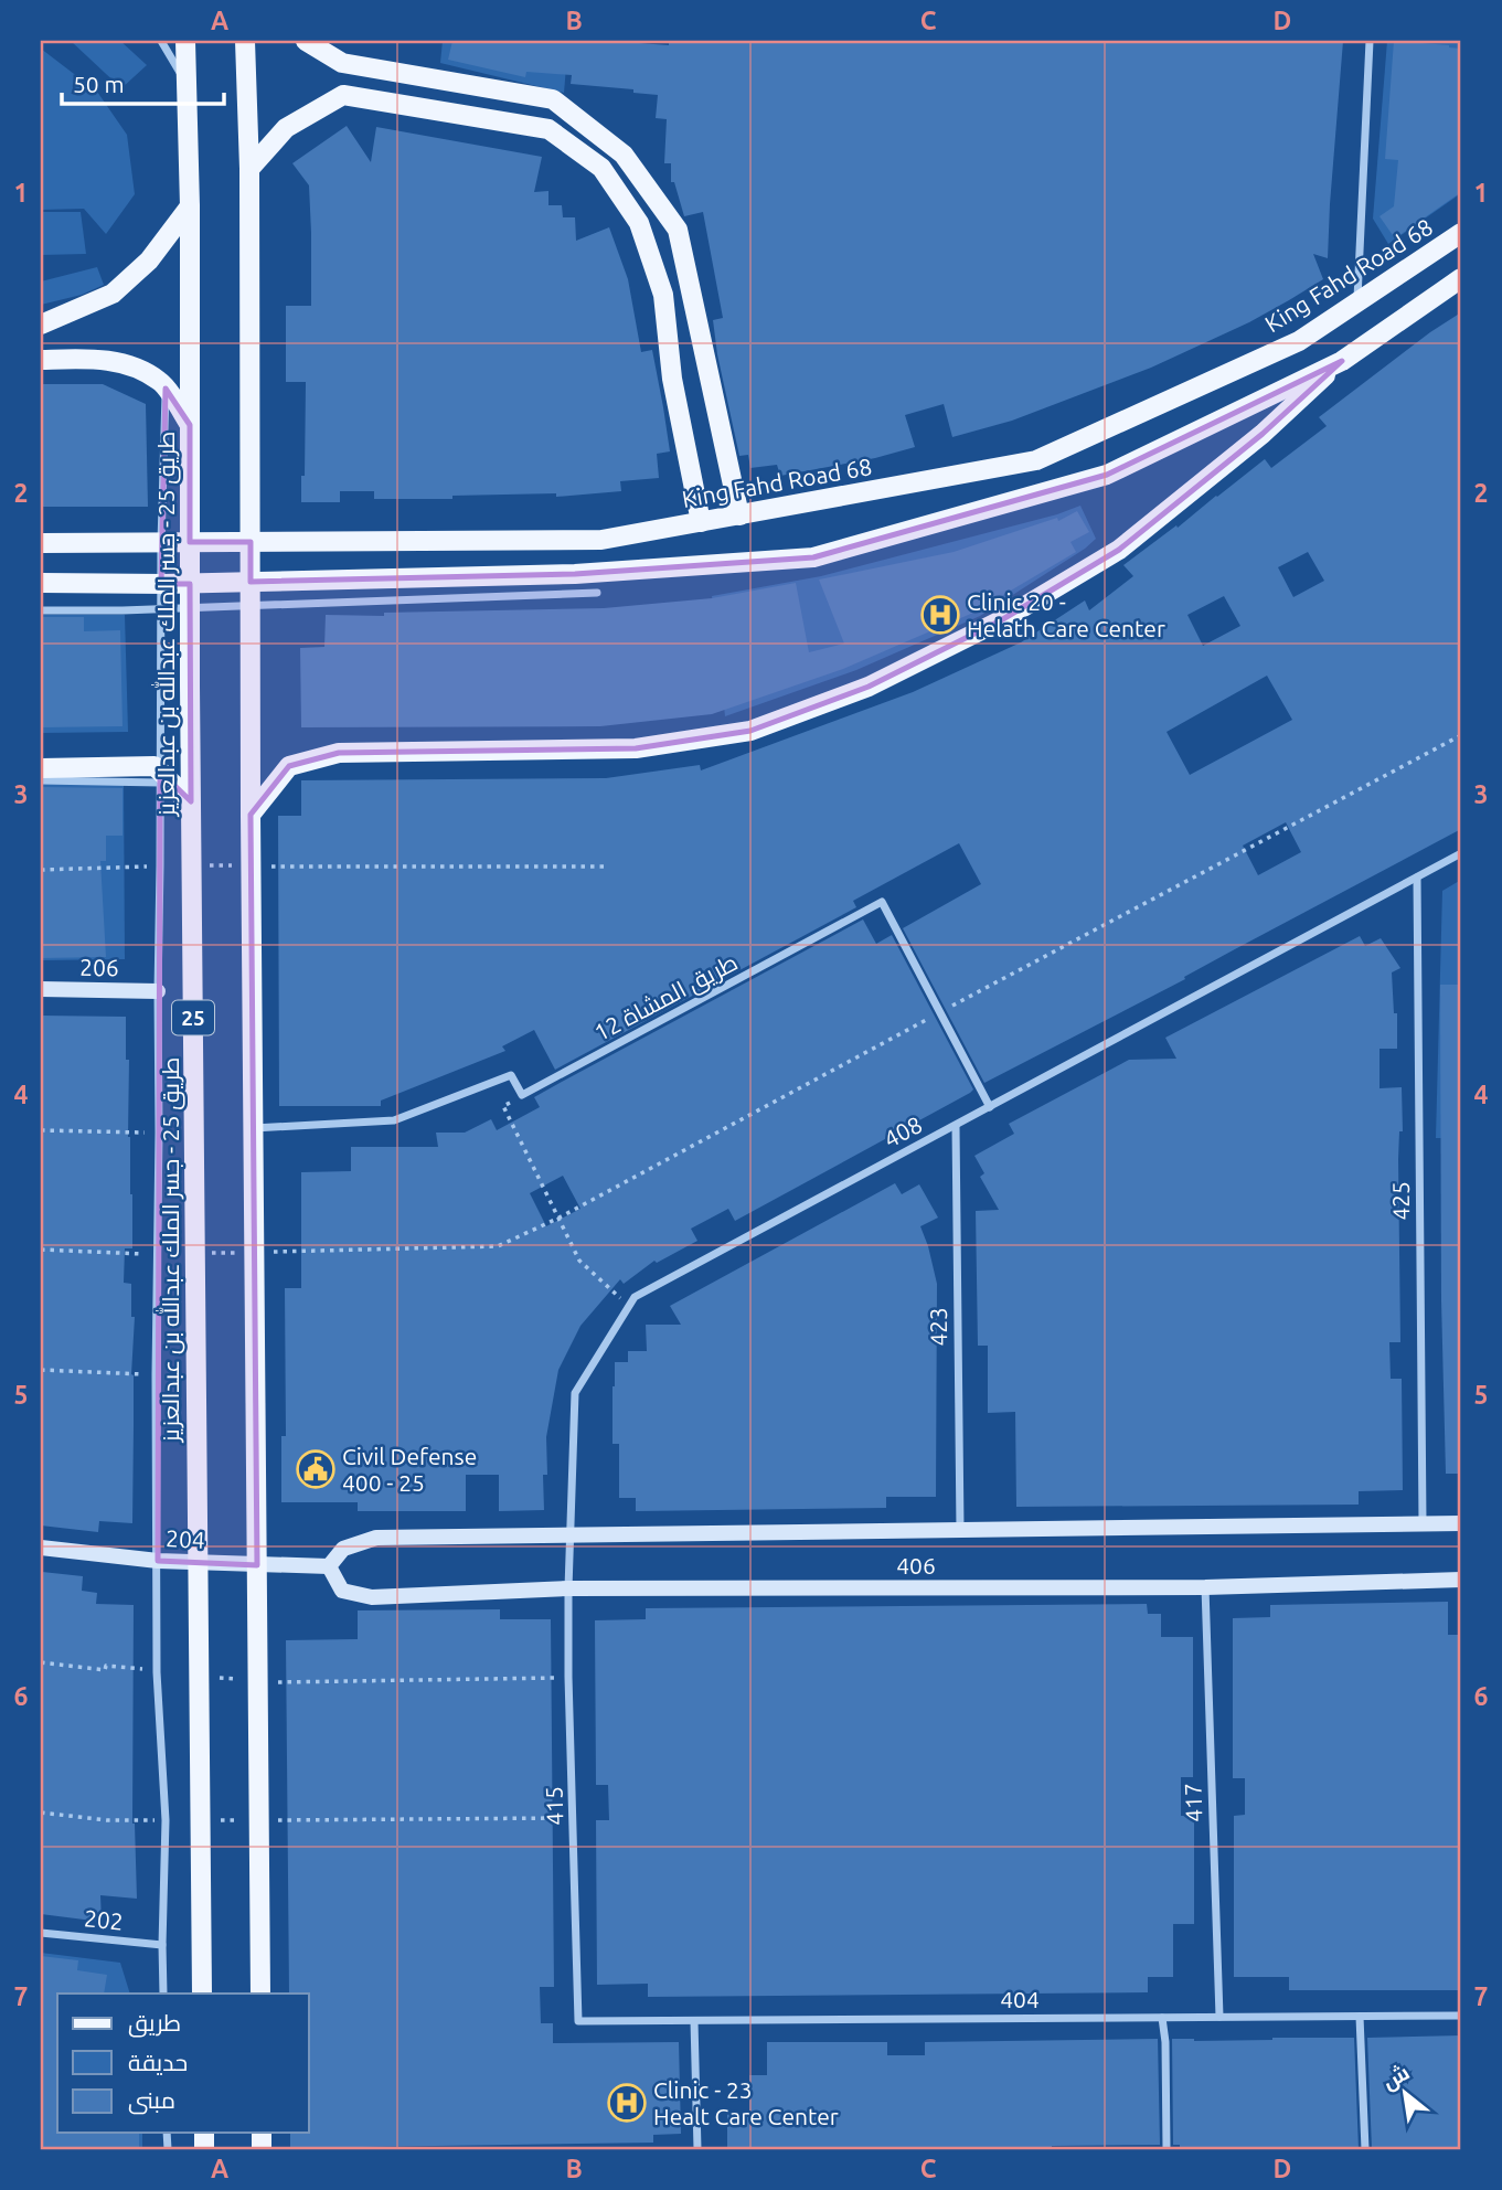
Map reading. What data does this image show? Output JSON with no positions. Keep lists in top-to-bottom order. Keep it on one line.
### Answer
{"streets":{"main road":["King Fahd Road 68","طريق 25 - جسر الملك عبدالله بن عبدالعزيز","25"],"street":["206","طريق المشاة 12","408","425","423","204","406","417","415","202","404"]},"crossings":[["طريق المشاة 12","408"],["408","425"],["408","423"],["408","406"],["408","415"],["425","406"],["423","406"],["204","406"],["406","417"],["406","415"],["417","404"],["415","404"]],"places":{"hospital":["Clinic 20 - Helath Care Center","Clinic - 23 Healt Care Center"],"public building":["Civil Defense 400 - 25"]},"legend":["طريق","حديقة","مبنى"],"scale_bar":"50 m","north":"top left","grid":{"columns":["A","B","C","D"],"rows":["1","2","3","4","5","6","7"]}}
